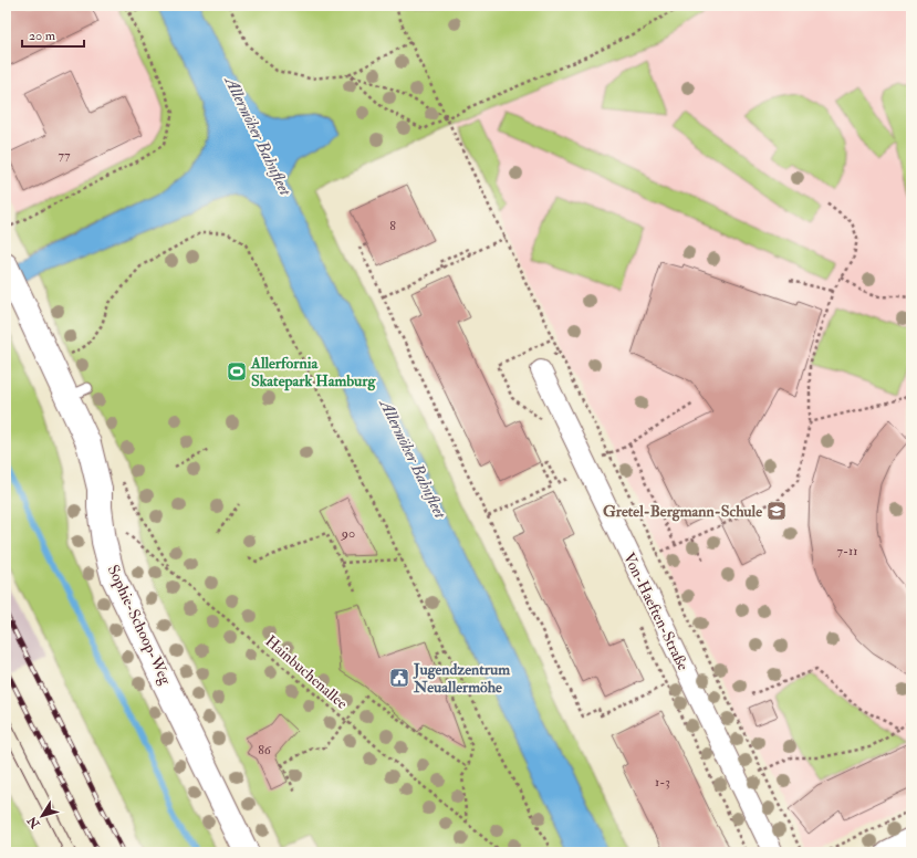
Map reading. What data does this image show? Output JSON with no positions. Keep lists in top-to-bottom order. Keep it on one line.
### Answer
{"streets":{"street":["Von-Haeften-Straße","Sophie-Schoop-Weg"],"path":["Hainbuchenallee"]},"crossings":[["Sophie-Schoop-Weg","Hainbuchenallee"]],"water":["Allermöher Bahnfleet"],"places":{"sports":["Allerfornia Skatepark Hamburg"],"school or university":["Gretel-Bergmann-Schule"],"public building":["Jugendzentrum Neuallermöhe"]},"house_numbers":["77","8","90","7-11","86","1-3"],"scale_bar":"20 m","north":"bottom left"}
